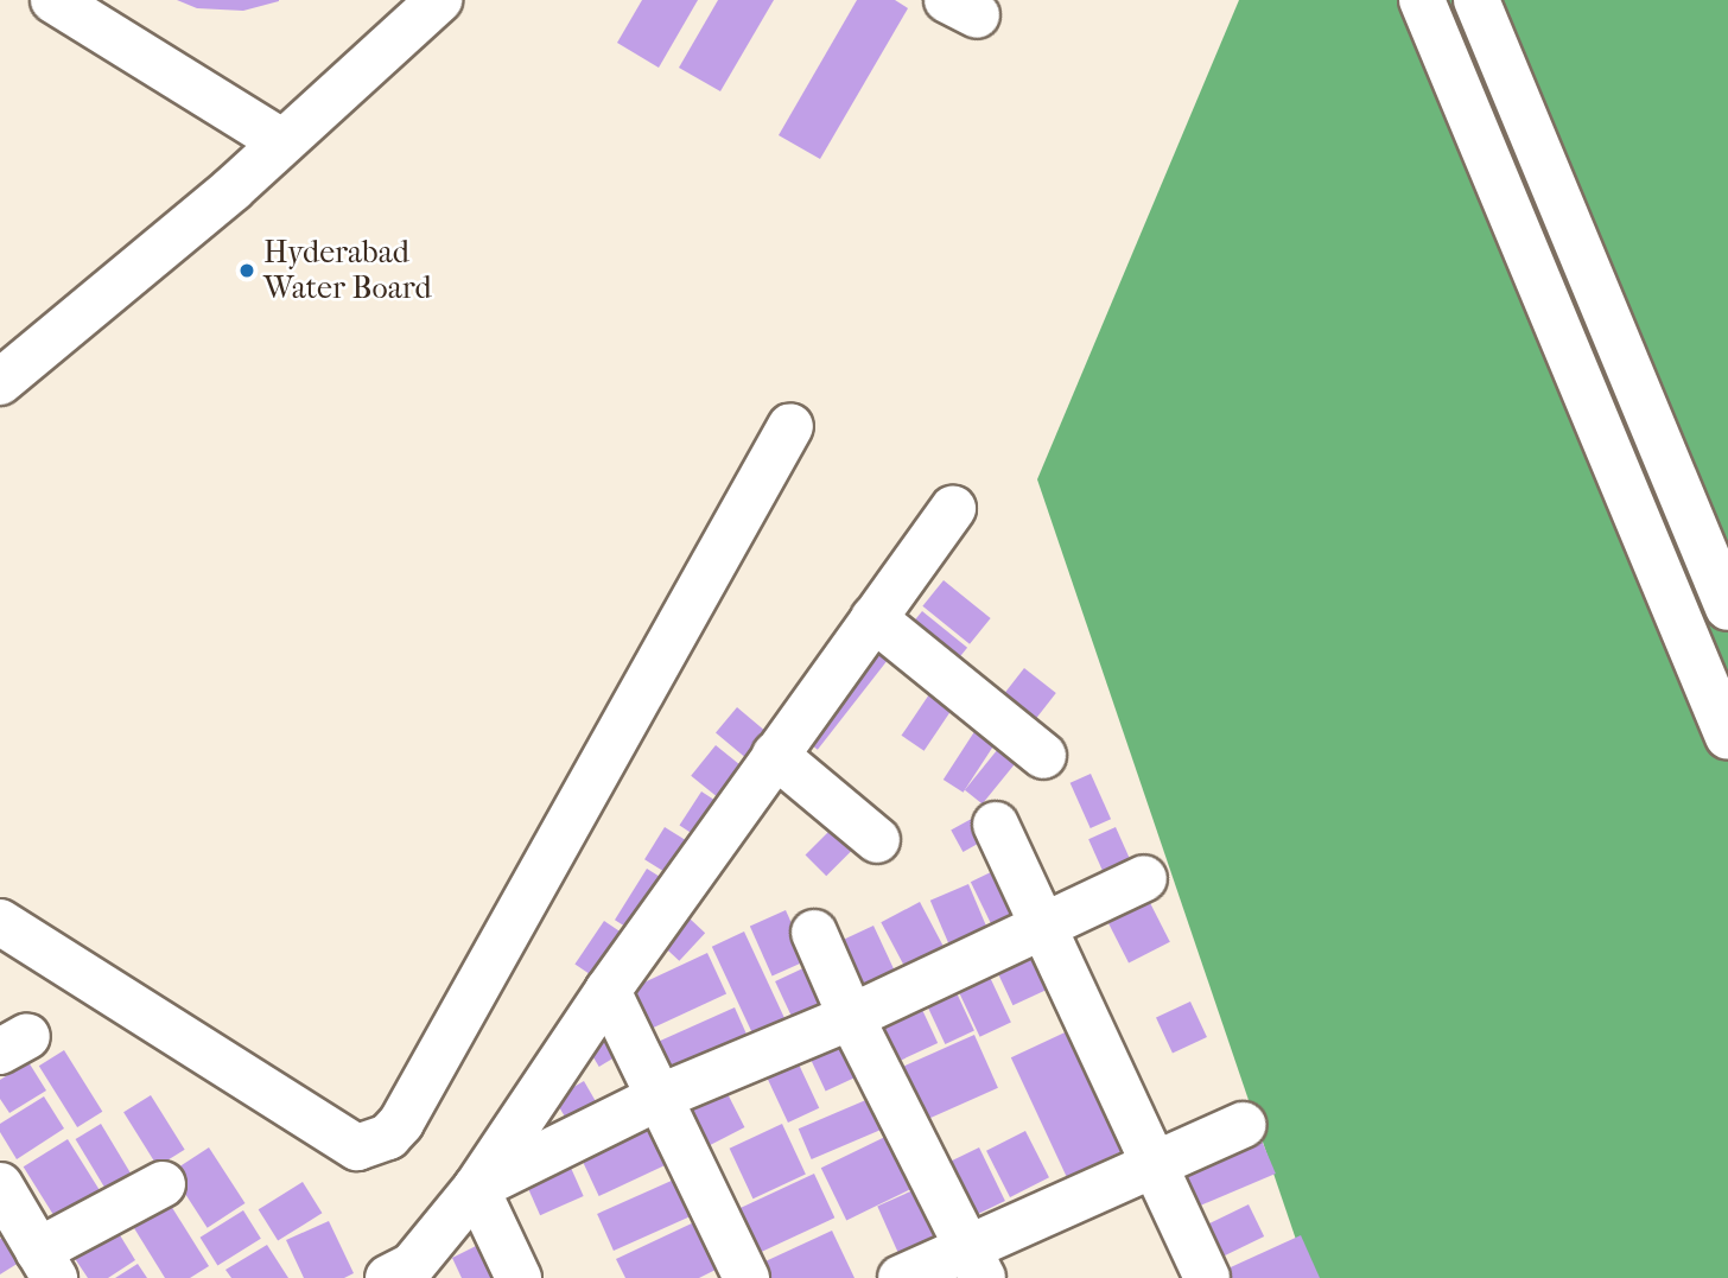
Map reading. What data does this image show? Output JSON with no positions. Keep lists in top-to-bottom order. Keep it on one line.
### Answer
{"places":["Hyderabad Water Board"]}
